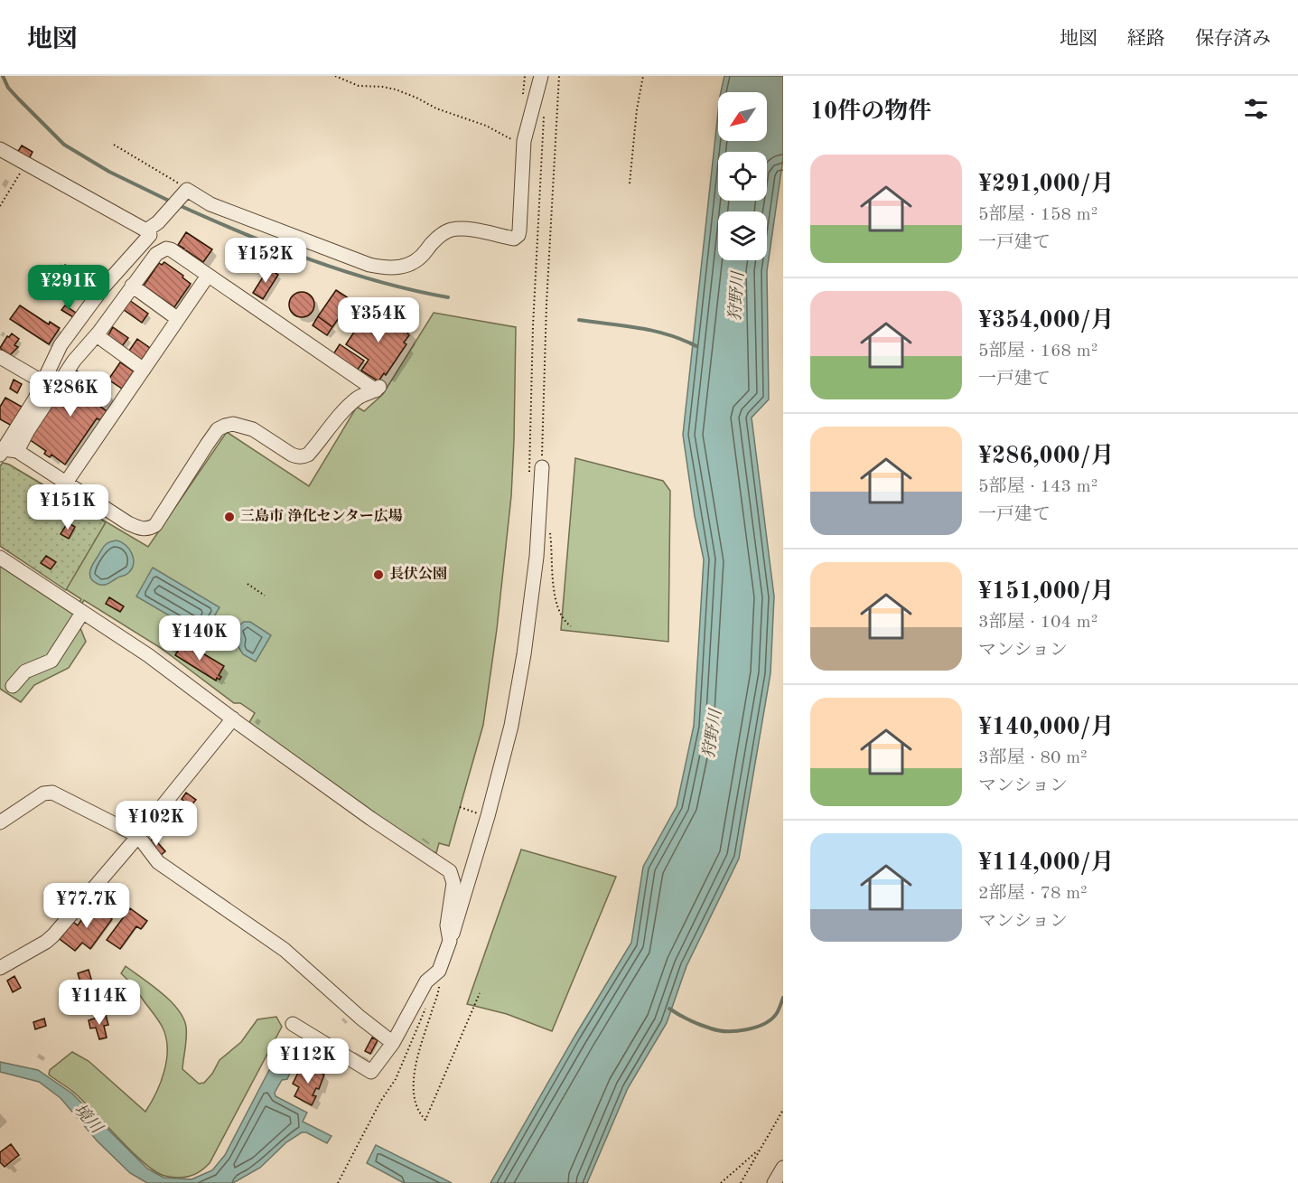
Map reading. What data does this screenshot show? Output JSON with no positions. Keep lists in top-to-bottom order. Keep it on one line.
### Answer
{"water":["狩野川","境川"],"places":["三島市 浄化センター広場","長伏公園"],"north":"bottom left","page":{"header":"地図","nav":["地図","経路","保存済み"],"heading":"10件の物件","list":[{"name":"¥291,000/月","note":"5部屋 · 158 m² · 一戸建て"},{"name":"¥354,000/月","note":"5部屋 · 168 m² · 一戸建て"},{"name":"¥286,000/月","note":"5部屋 · 143 m² · 一戸建て"},{"name":"¥151,000/月","note":"3部屋 · 104 m² · マンション"},{"name":"¥140,000/月","note":"3部屋 · 80 m² · マンション"},{"name":"¥114,000/月","note":"2部屋 · 78 m² · マンション"}],"price":["¥152K","¥291K","¥354K","¥286K","¥151K","¥140K","¥102K","¥77.7K","¥114K","¥112K"]}}
